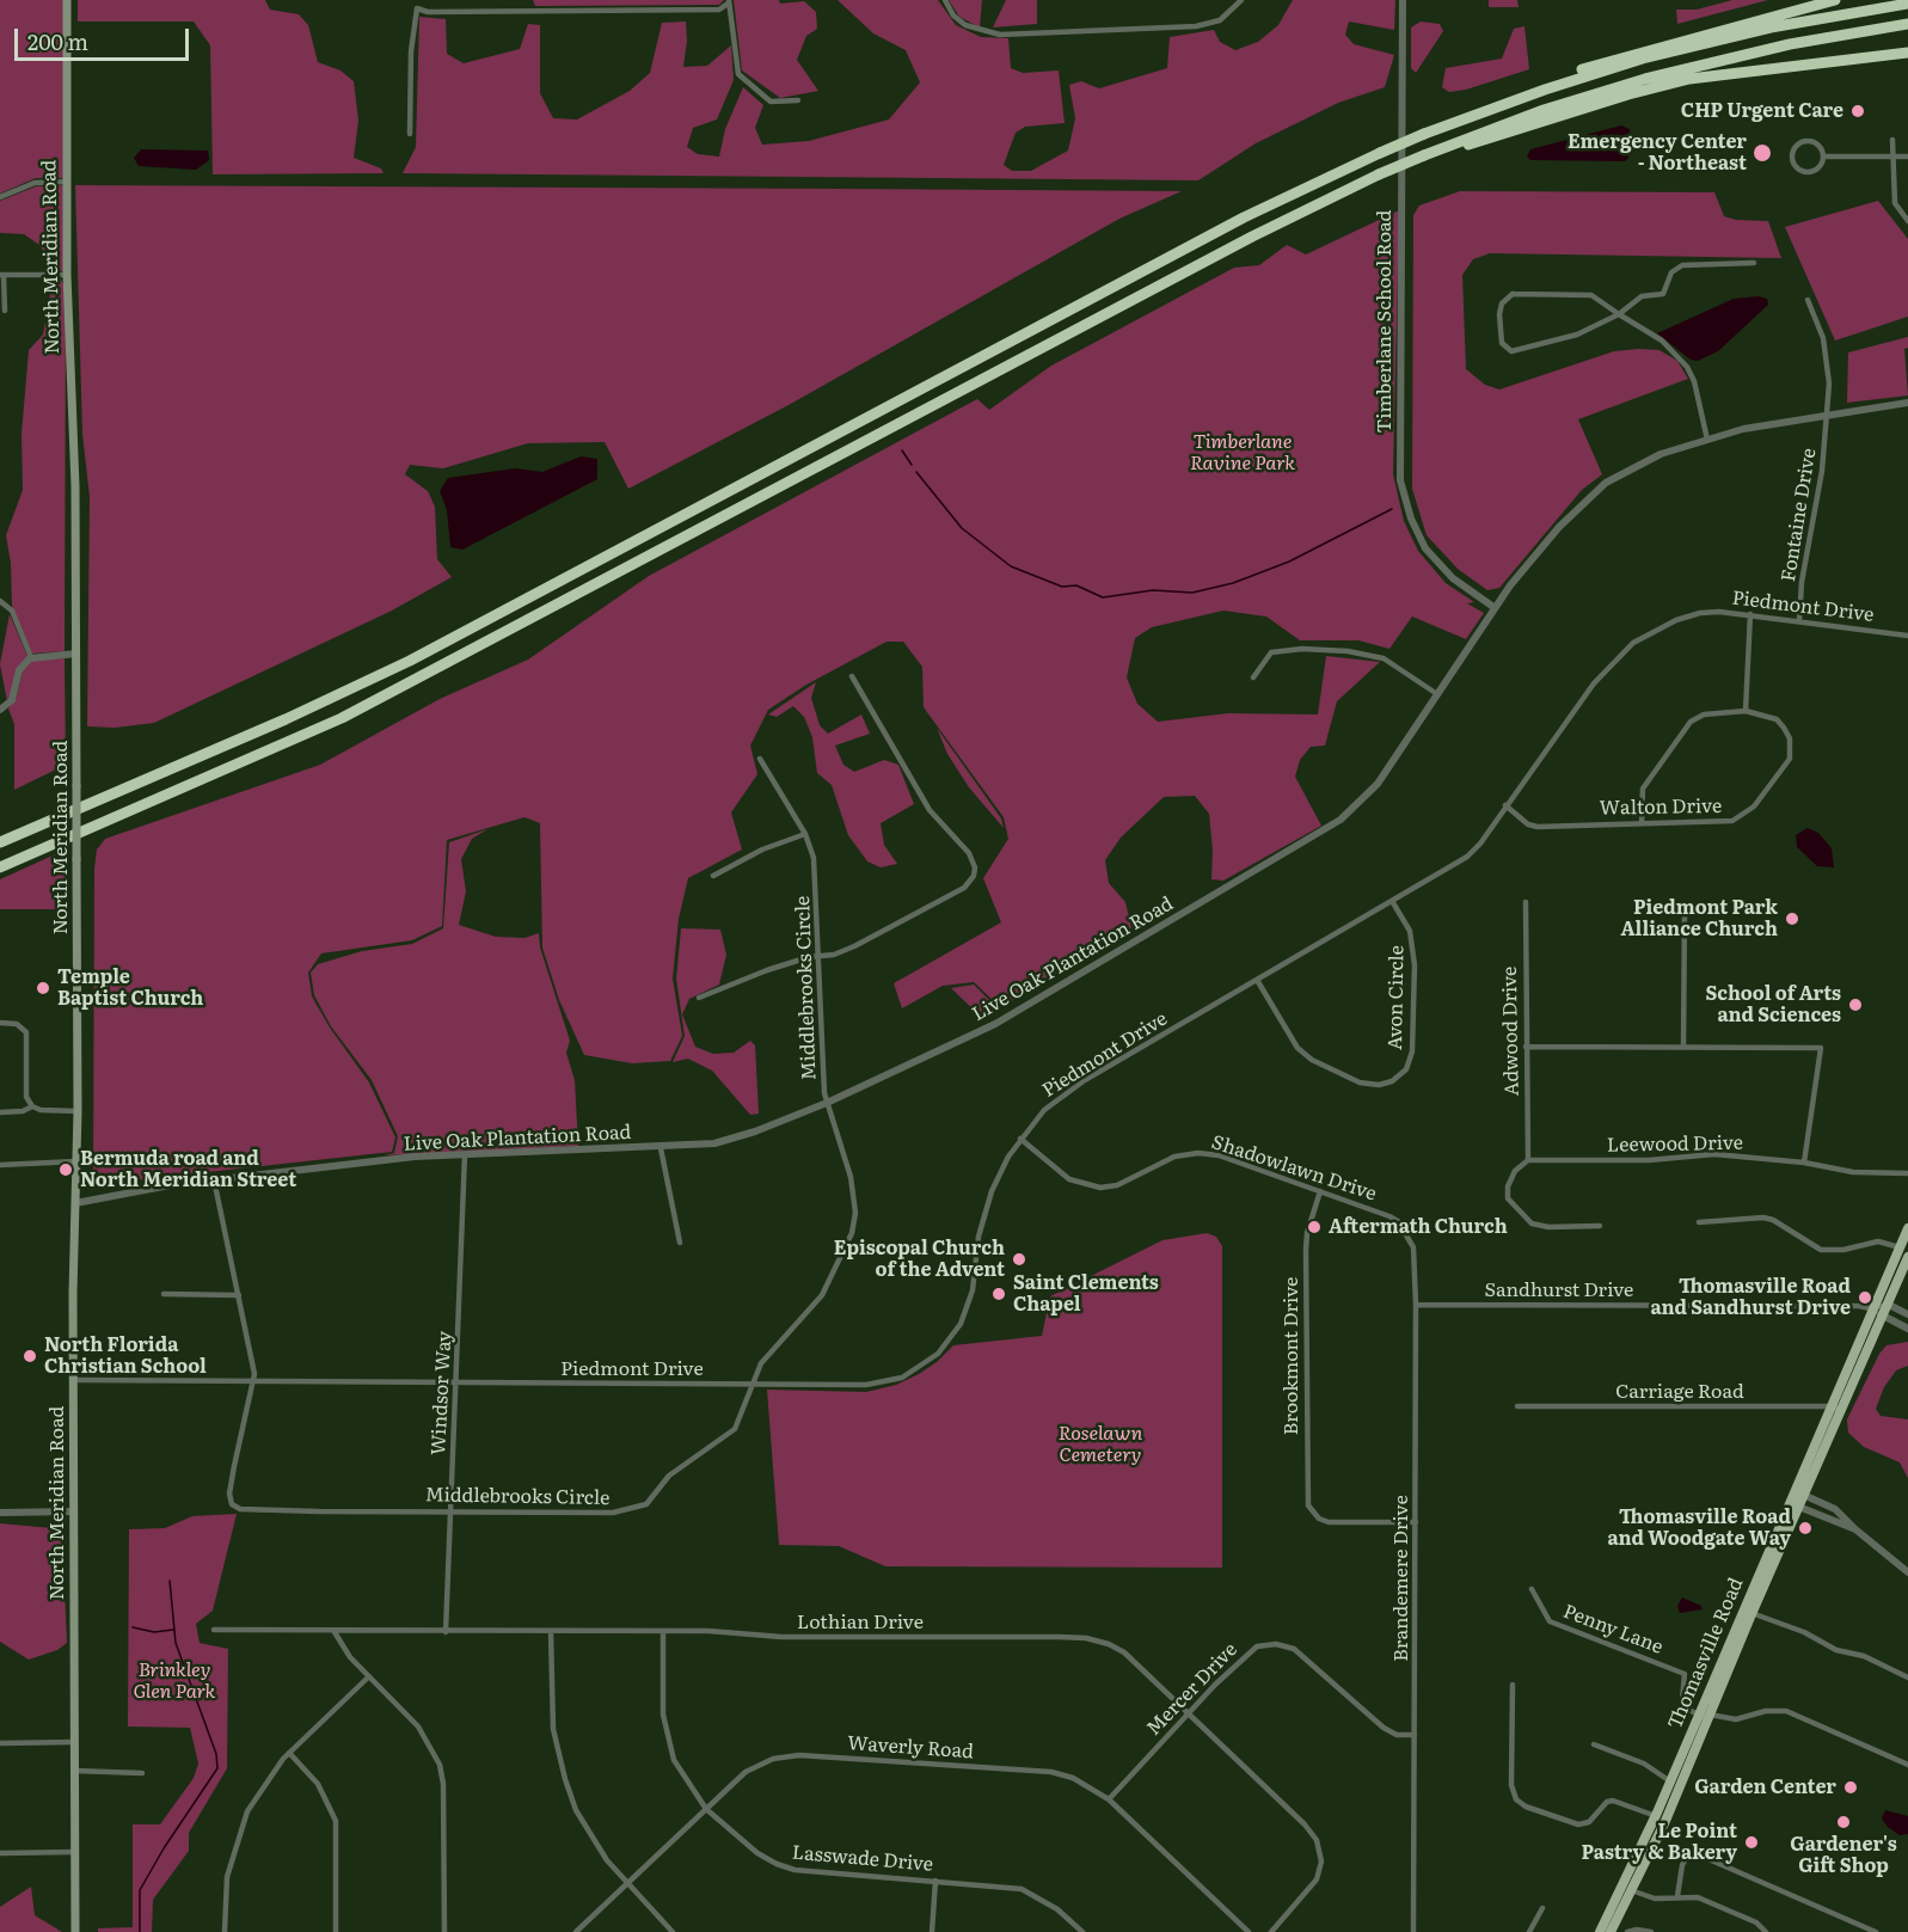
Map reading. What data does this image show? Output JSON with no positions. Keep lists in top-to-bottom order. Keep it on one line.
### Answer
{"streets":{"main road":["North Meridian Road","Thomasville Road"],"street":["Timberlane School Road","Fontaine Drive","Piedmont Drive","Walton Drive","Live Oak Plantation Road","Middlebrooks Circle","Avon Circle","Adwood Drive","Leewood Drive","Shadowlawn Drive","Sandhurst Drive","Brookmont Drive","Carriage Road","Windsor Way","Brandemere Drive","Lothian Drive","Penny Lane","Mercer Drive","Waverly Road","Lasswade Drive"]},"crossings":[["North Meridian Road","Piedmont Drive"],["North Meridian Road","Live Oak Plantation Road"],["Timberlane School Road","Live Oak Plantation Road"],["Fontaine Drive","Piedmont Drive"],["Fontaine Drive","Live Oak Plantation Road"],["Piedmont Drive","Walton Drive"],["Piedmont Drive","Middlebrooks Circle"],["Piedmont Drive","Avon Circle"],["Piedmont Drive","Shadowlawn Drive"],["Piedmont Drive","Windsor Way"],["Live Oak Plantation Road","Middlebrooks Circle"],["Live Oak Plantation Road","Windsor Way"],["Middlebrooks Circle","Windsor Way"],["Adwood Drive","Leewood Drive"],["Shadowlawn Drive","Brookmont Drive"],["Shadowlawn Drive","Brandemere Drive"],["Sandhurst Drive","Brandemere Drive"],["Sandhurst Drive","Thomasville Road"],["Brookmont Drive","Brandemere Drive"],["Carriage Road","Thomasville Road"],["Windsor Way","Lothian Drive"],["Brandemere Drive","Mercer Drive"],["Lothian Drive","Mercer Drive"],["Lothian Drive","Lasswade Drive"],["Penny Lane","Thomasville Road"],["Mercer Drive","Waverly Road"],["Waverly Road","Lasswade Drive"]],"parks":["Timberlane Ravine Park","Roselawn Cemetery","Brinkley Glen Park"],"places":["CHP Urgent Care","Emergency Center - Northeast","Piedmont Park Alliance Church","Temple Baptist Church","School of Arts and Sciences","Bermuda road and North Meridian Street","Aftermath Church","Episcopal Church of the Advent","Saint Clements Chapel","Thomasville Road and Sandhurst Drive","North Florida Christian School","Thomasville Road and Woodgate Way","Garden Center","Gardener's Gift Shop","Le Point Pastry & Bakery"],"scale_bar":"200 m"}
